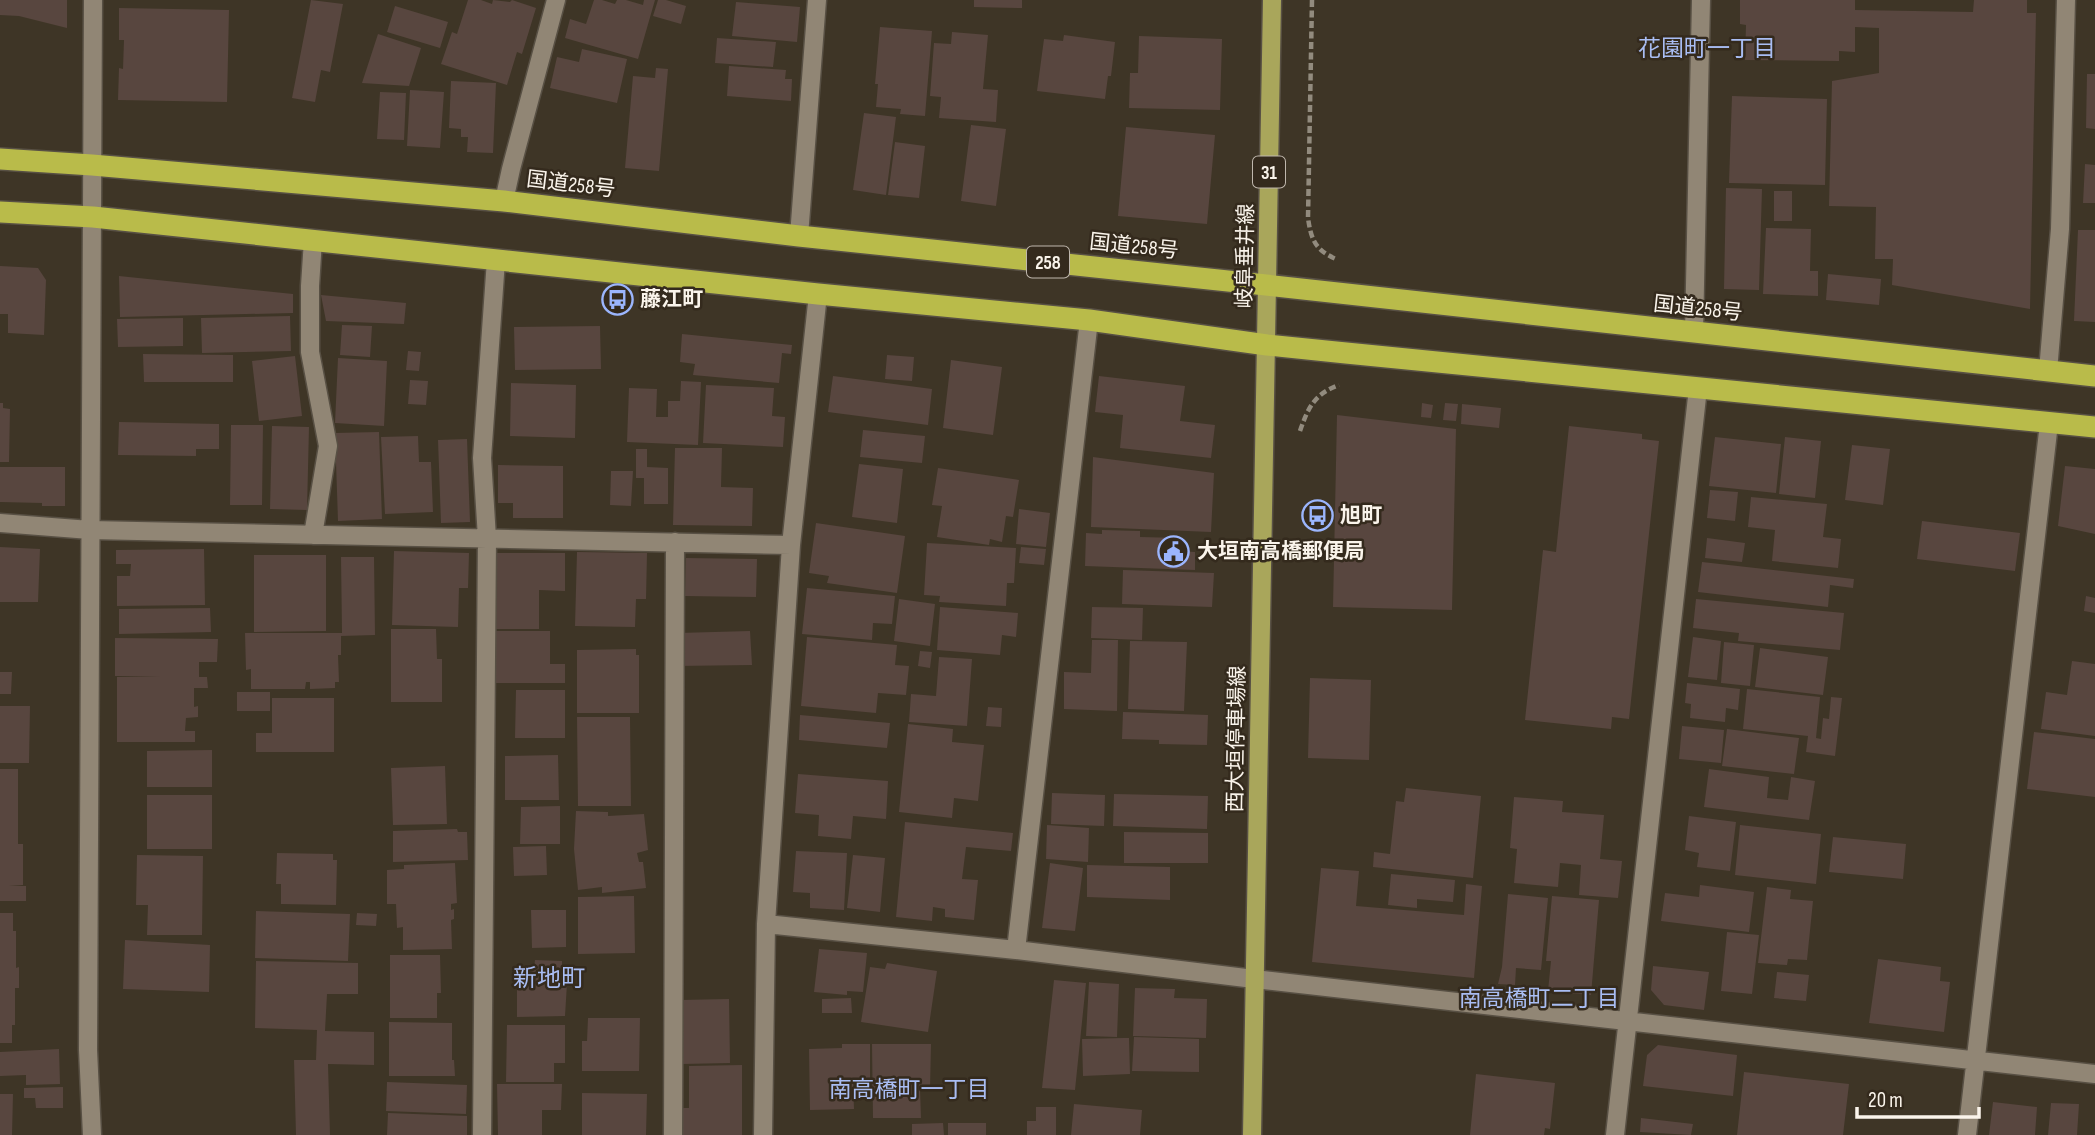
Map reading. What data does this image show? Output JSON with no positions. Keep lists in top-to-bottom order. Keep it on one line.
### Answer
{"streets":{"highway":["国道258号","258"],"main road":["31","岐阜垂井線","西大垣停車場線"]},"crossings":[["国道258号","岐阜垂井線"],["岐阜垂井線","西大垣停車場線"]],"districts":["花園町一丁目","新地町","南高橋町二丁目","南高橋町一丁目"],"places":{"bus stop":["藤江町","旭町"],"public building":["大垣南高橋郵便局"]},"scale_bar":"20 m"}
